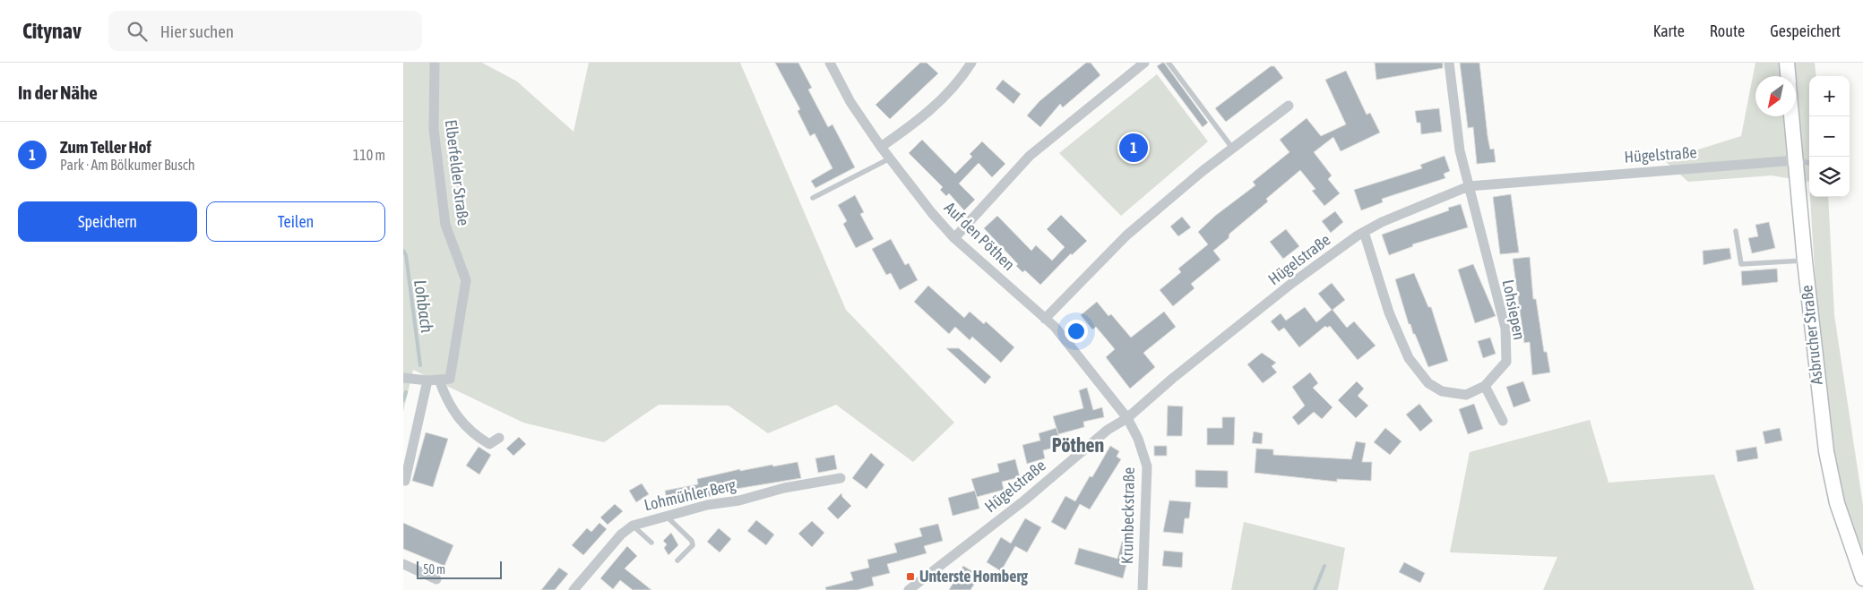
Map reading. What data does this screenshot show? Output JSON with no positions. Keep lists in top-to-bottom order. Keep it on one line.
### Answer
{"streets":{"main road":["Asbrucher Straße"],"street":["Hügelstraße","Elberfelder Straße","Auf den Pöthen","Lohsiepen","Lohmühler Berg","Krumbeckstraße"]},"crossings":[["Hügelstraße","Auf den Pöthen"],["Hügelstraße","Lohsiepen"],["Hügelstraße","Asbrucher Straße"],["Hügelstraße","Krumbeckstraße"],["Auf den Pöthen","Krumbeckstraße"]],"districts":["Pöthen"],"water":["Lohbach"],"places":{"transit":["Unterste Homberg"]},"scale_bar":"50 m","north":"bottom left","page":{"header":"Citynav","search":"Hier suchen","nav":["Karte","Route","Gespeichert"],"heading":"In der Nähe","map_buttons":["+","−"],"list":[{"mark":"1","name":"Zum Teller Hof","note":"Park · Am Bölkumer Busch","value":"110 m"}],"pins":"1","buttons":["Speichern","Teilen"],"scale":"50 m"}}
